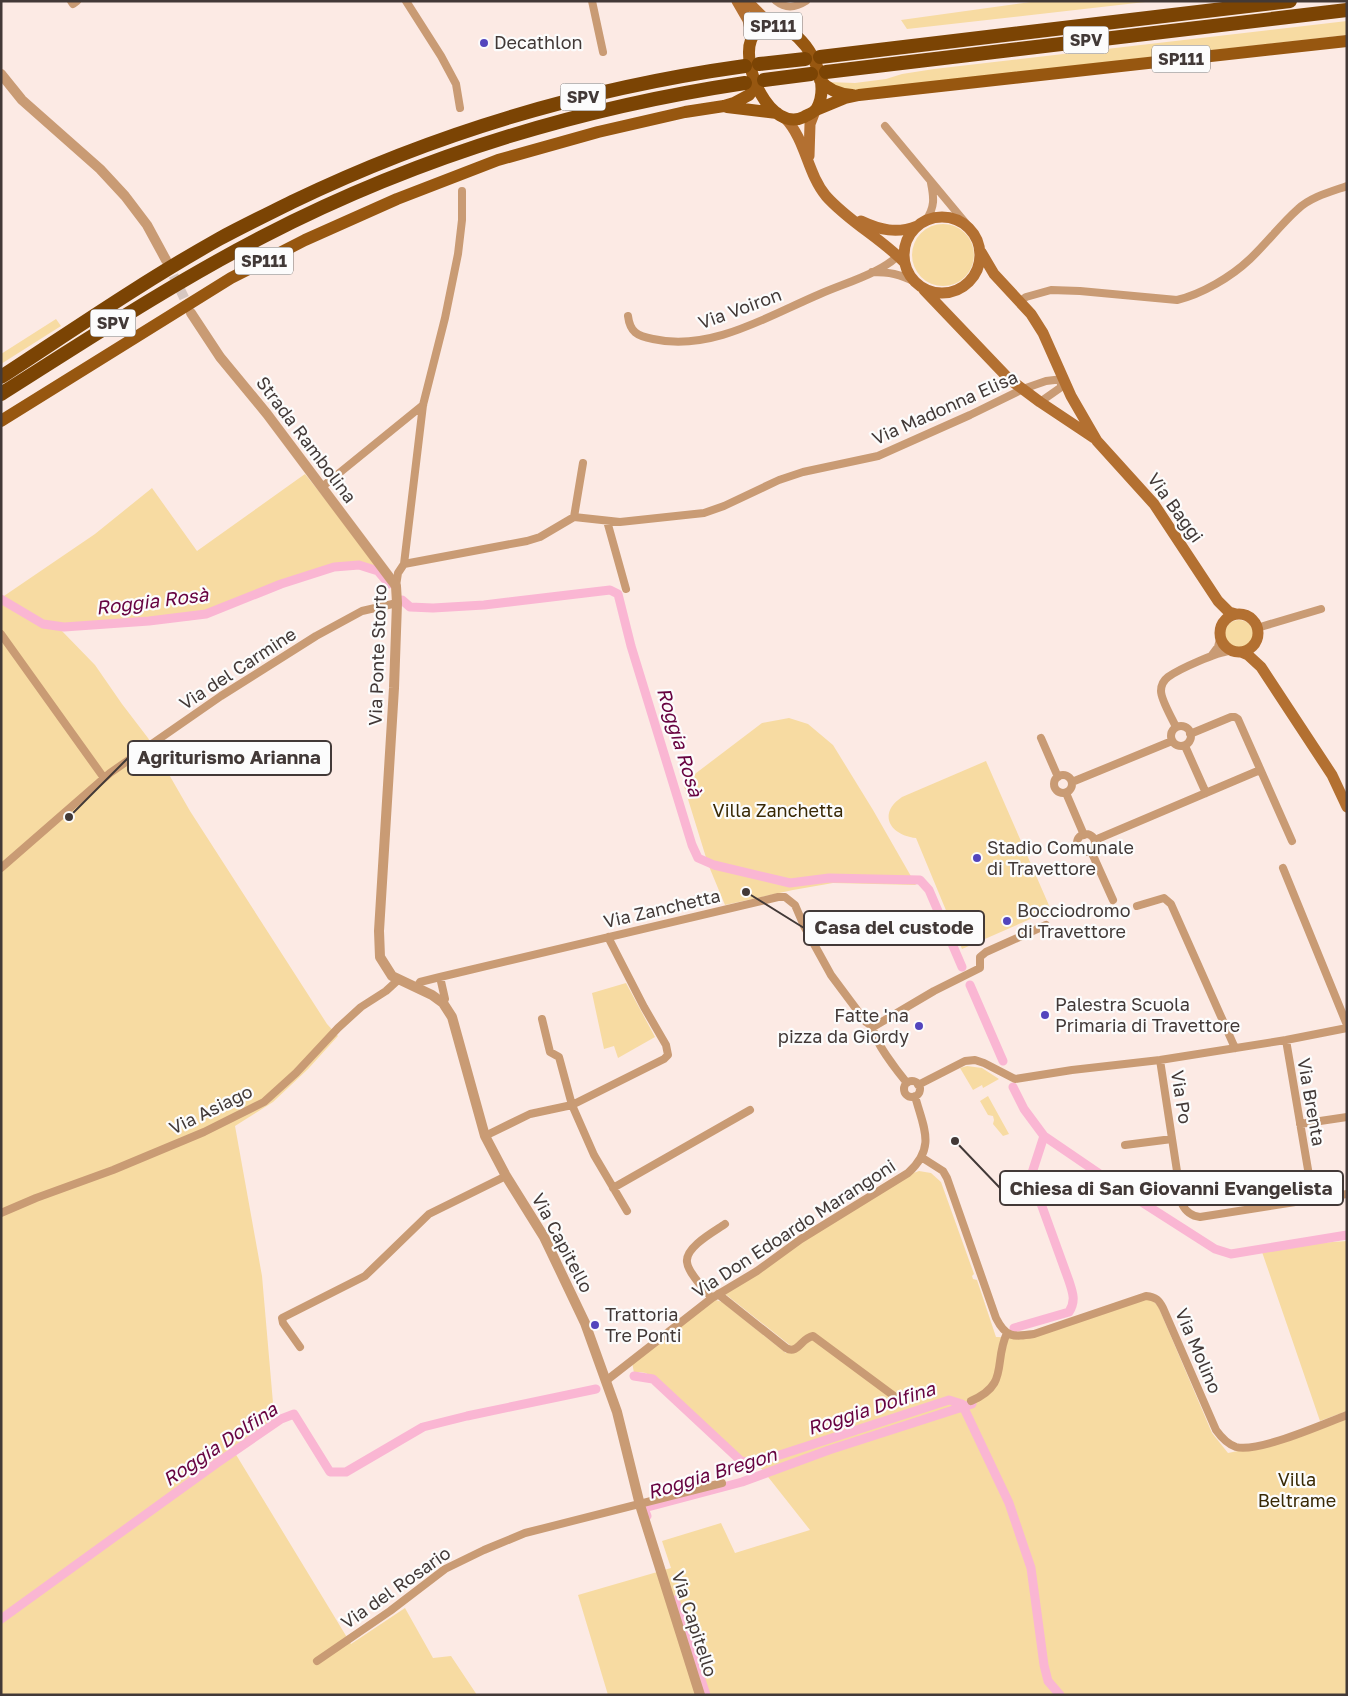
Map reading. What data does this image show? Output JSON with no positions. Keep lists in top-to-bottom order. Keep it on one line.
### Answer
{"streets":{"highway":["SPV"],"main road":["SP111","Via Baggi"],"street":["Via Voiron","Via Madonna Elisa","Strada Rambolina","Via Ponte Storto","Via del Carmine","Via Zanchetta","Via Po","Via Brenta","Via Asiago","Via Don Edoardo Marangoni","Via Capitello","Via Molino","Via del Rosario"]},"crossings":[["SP111","SPV"],["SP111","Via Baggi"],["Via Voiron","Via Baggi"],["Via Madonna Elisa","Via Baggi"],["Strada Rambolina","Via Ponte Storto"],["Via Ponte Storto","Via del Carmine"],["Via Ponte Storto","Via Zanchetta"],["Via Ponte Storto","Via Asiago"],["Via Zanchetta","Via Capitello"],["Via Po","Via Brenta"],["Via Don Edoardo Marangoni","Via Capitello"],["Via Capitello","Via del Rosario"]],"water":["Roggia Rosà","Roggia Dolfina","Roggia Bregon"],"parks":["Villa Zanchetta","Villa Beltrame"],"places":["Decathlon","Agriturismo Arianna","Stadio Comunale di Travettore","Casa del custode","Bocciodromo di Travettore","Palestra Scuola Primaria di Travettore","Fatte 'na pizza da Giordy","Chiesa di San Giovanni Evangelista","Trattoria Tre Ponti"]}
